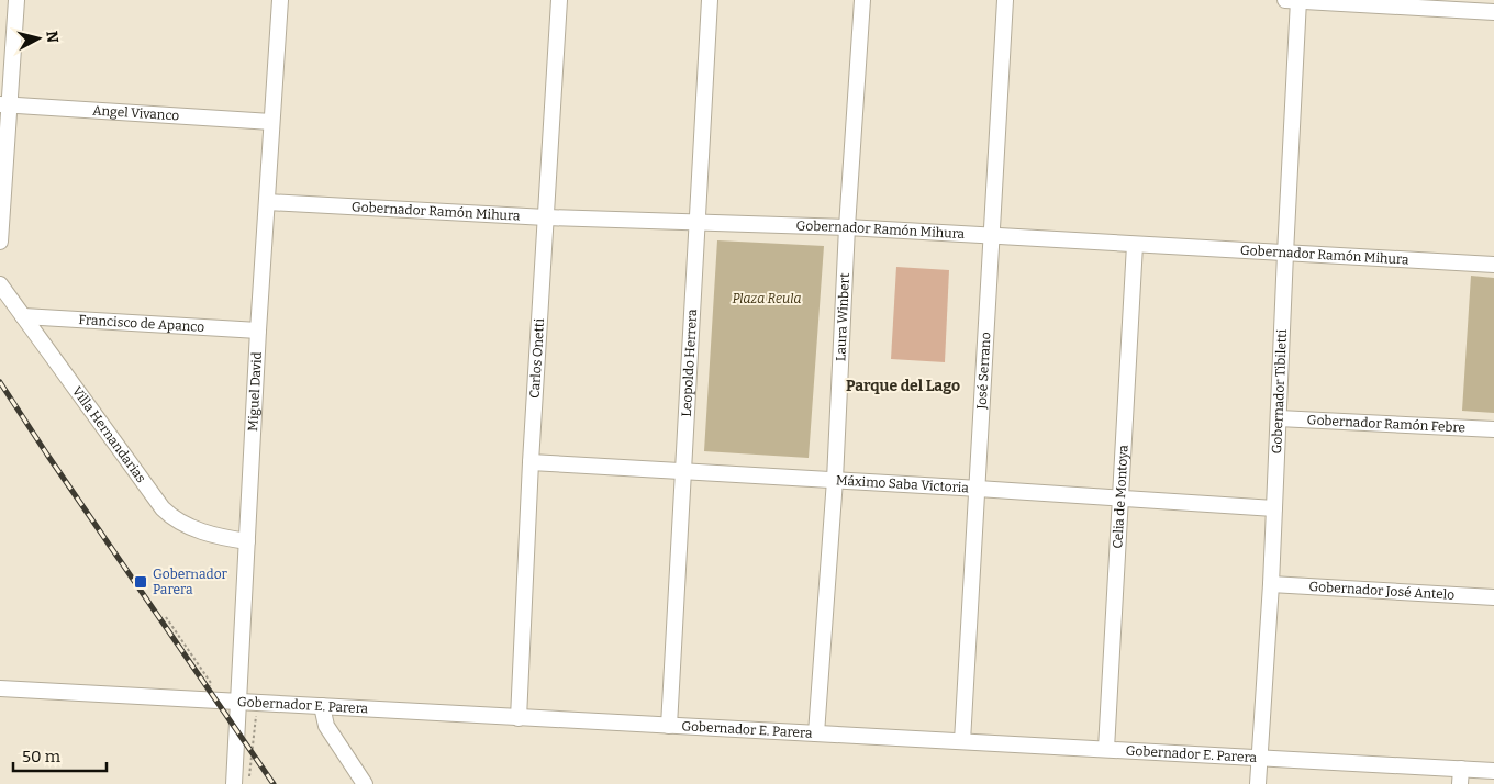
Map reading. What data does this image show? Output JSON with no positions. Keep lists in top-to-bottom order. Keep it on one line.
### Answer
{"streets":{"street":["Angel Vivanco","Gobernador Ramón Mihura","Laura Winbert","Francisco de Apanco","Carlos Onetti","Leopoldo Herrera","José Serrano","Miguel David","Gobernador Tibiletti","Gobernador Ramón Febre","Villa Hernandarias","Máximo Saba Victoria","Celia de Montoya","Gobernador José Antelo","Gobernador E. Parera"]},"crossings":[["Angel Vivanco","Miguel David"],["Gobernador Ramón Mihura","Laura Winbert"],["Gobernador Ramón Mihura","Carlos Onetti"],["Gobernador Ramón Mihura","Leopoldo Herrera"],["Gobernador Ramón Mihura","José Serrano"],["Gobernador Ramón Mihura","Miguel David"],["Gobernador Ramón Mihura","Gobernador Tibiletti"],["Gobernador Ramón Mihura","Celia de Montoya"],["Laura Winbert","Máximo Saba Victoria"],["Laura Winbert","Gobernador E. Parera"],["Francisco de Apanco","Miguel David"],["Francisco de Apanco","Villa Hernandarias"],["Carlos Onetti","Máximo Saba Victoria"],["Carlos Onetti","Gobernador E. Parera"],["Leopoldo Herrera","Máximo Saba Victoria"],["Leopoldo Herrera","Gobernador E. Parera"],["José Serrano","Máximo Saba Victoria"],["José Serrano","Gobernador E. Parera"],["Miguel David","Villa Hernandarias"],["Miguel David","Gobernador E. Parera"],["Gobernador Tibiletti","Gobernador Ramón Febre"],["Gobernador Tibiletti","Máximo Saba Victoria"],["Gobernador Tibiletti","Gobernador José Antelo"],["Gobernador Tibiletti","Gobernador E. Parera"],["Máximo Saba Victoria","Celia de Montoya"],["Celia de Montoya","Gobernador E. Parera"]],"districts":["Parque del Lago"],"parks":["Plaza Reula"],"places":{"transit":["Gobernador Parera"]},"scale_bar":"50 m","north":"right"}
